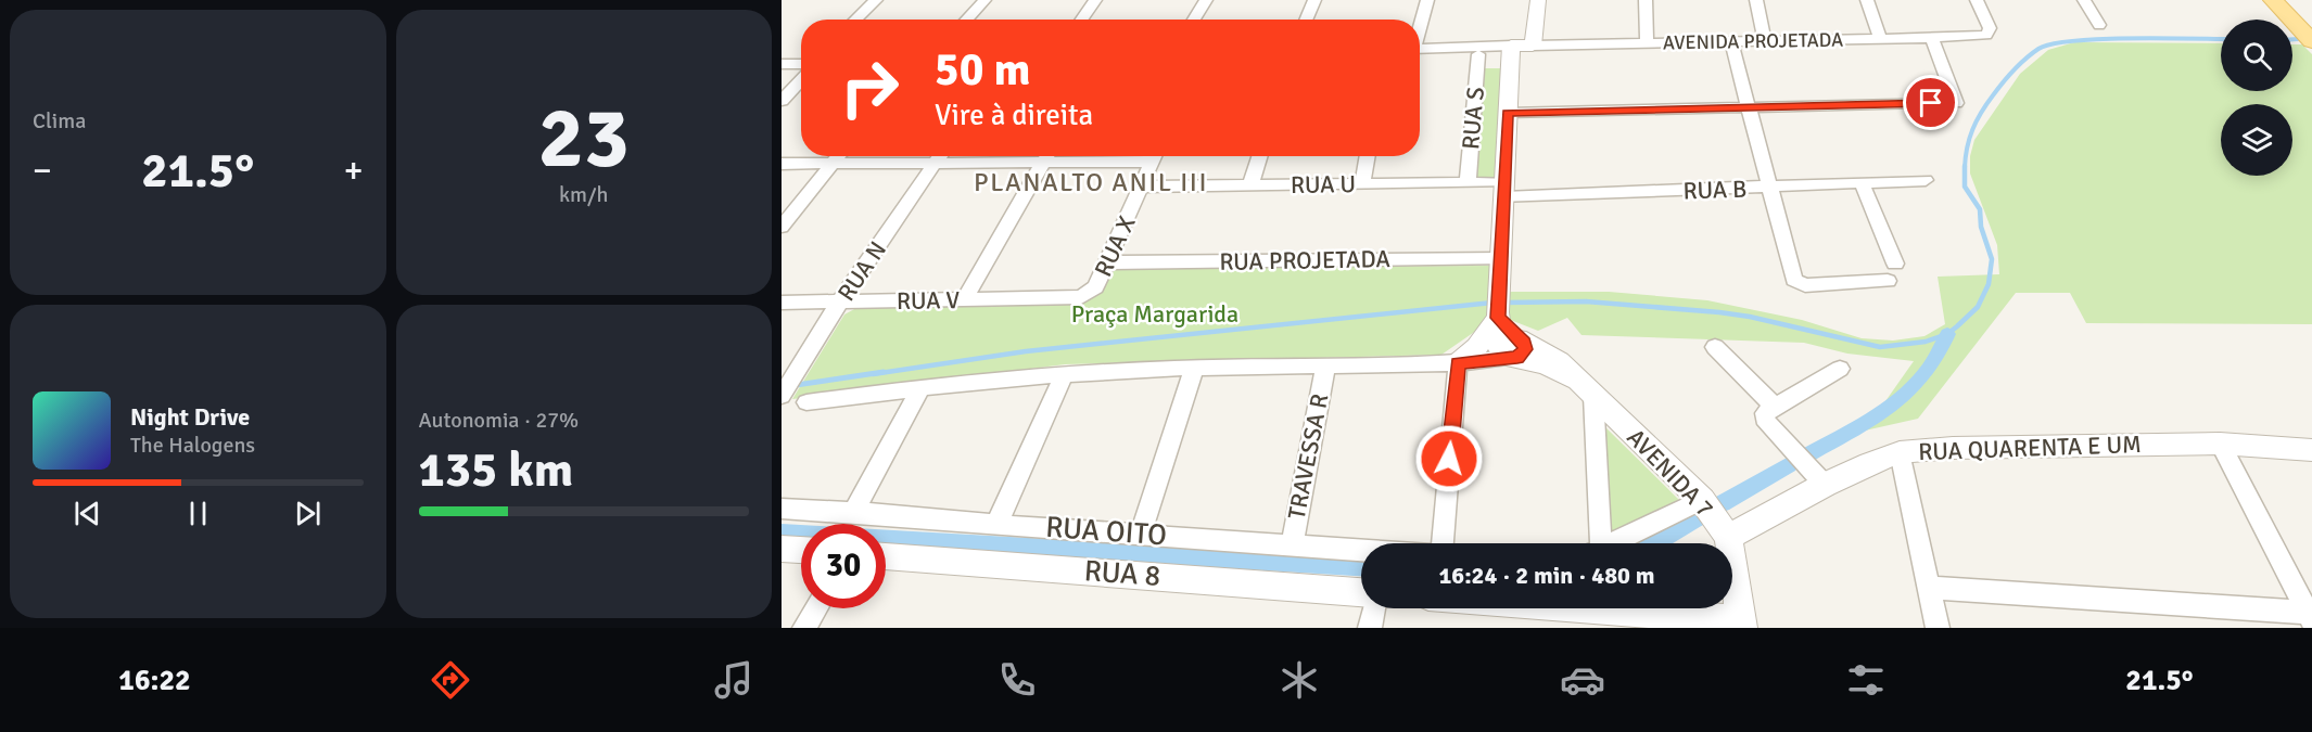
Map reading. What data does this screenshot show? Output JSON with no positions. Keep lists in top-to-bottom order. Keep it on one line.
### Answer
{"streets":{"street":["AVENIDA PROJETADA","RUA S","RUA U","RUA B","RUA X","RUA PROJETADA","RUA N","RUA V","RUA QUARENTA E UM","TRAVESSA R","AVENIDA 7","RUA OITO","RUA 8"]},"crossings":[["AVENIDA PROJETADA","RUA S"],["RUA S","RUA U"],["RUA S","RUA B"],["RUA S","RUA PROJETADA"],["RUA S","AVENIDA 7"],["RUA U","RUA B"],["RUA U","RUA X"],["RUA X","RUA PROJETADA"],["RUA X","RUA V"],["RUA N","RUA V"],["RUA QUARENTA E UM","AVENIDA 7"],["TRAVESSA R","RUA OITO"]],"districts":["PLANALTO ANIL III"],"parks":["Praça Margarida"],"page":{"tile":["Clima",["23","km/h"],["Autonomia · 27%","135 km"]],"turn":["50 m","Vire à direita"],"heat":["−","21.5°","+"],"song":["Night Drive","The Halogens"],"limit":"30","trip":"16:24 · 2 min · 480 m","tabs":["16:22","21.5°"]}}
